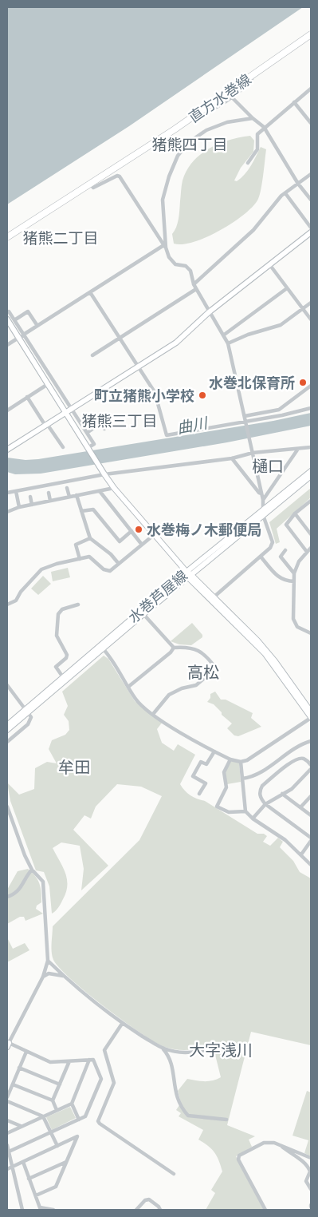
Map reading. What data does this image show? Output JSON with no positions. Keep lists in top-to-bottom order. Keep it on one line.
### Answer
{"streets":{"main road":["直方水巻線"],"street":["水巻芦屋線"]},"districts":["猪熊四丁目","猪熊二丁目","猪熊三丁目","樋口","高松","牟田","大字浅川"],"water":["曲川"],"places":["水巻北保育所","町立猪熊小学校","水巻梅ノ木郵便局"]}
